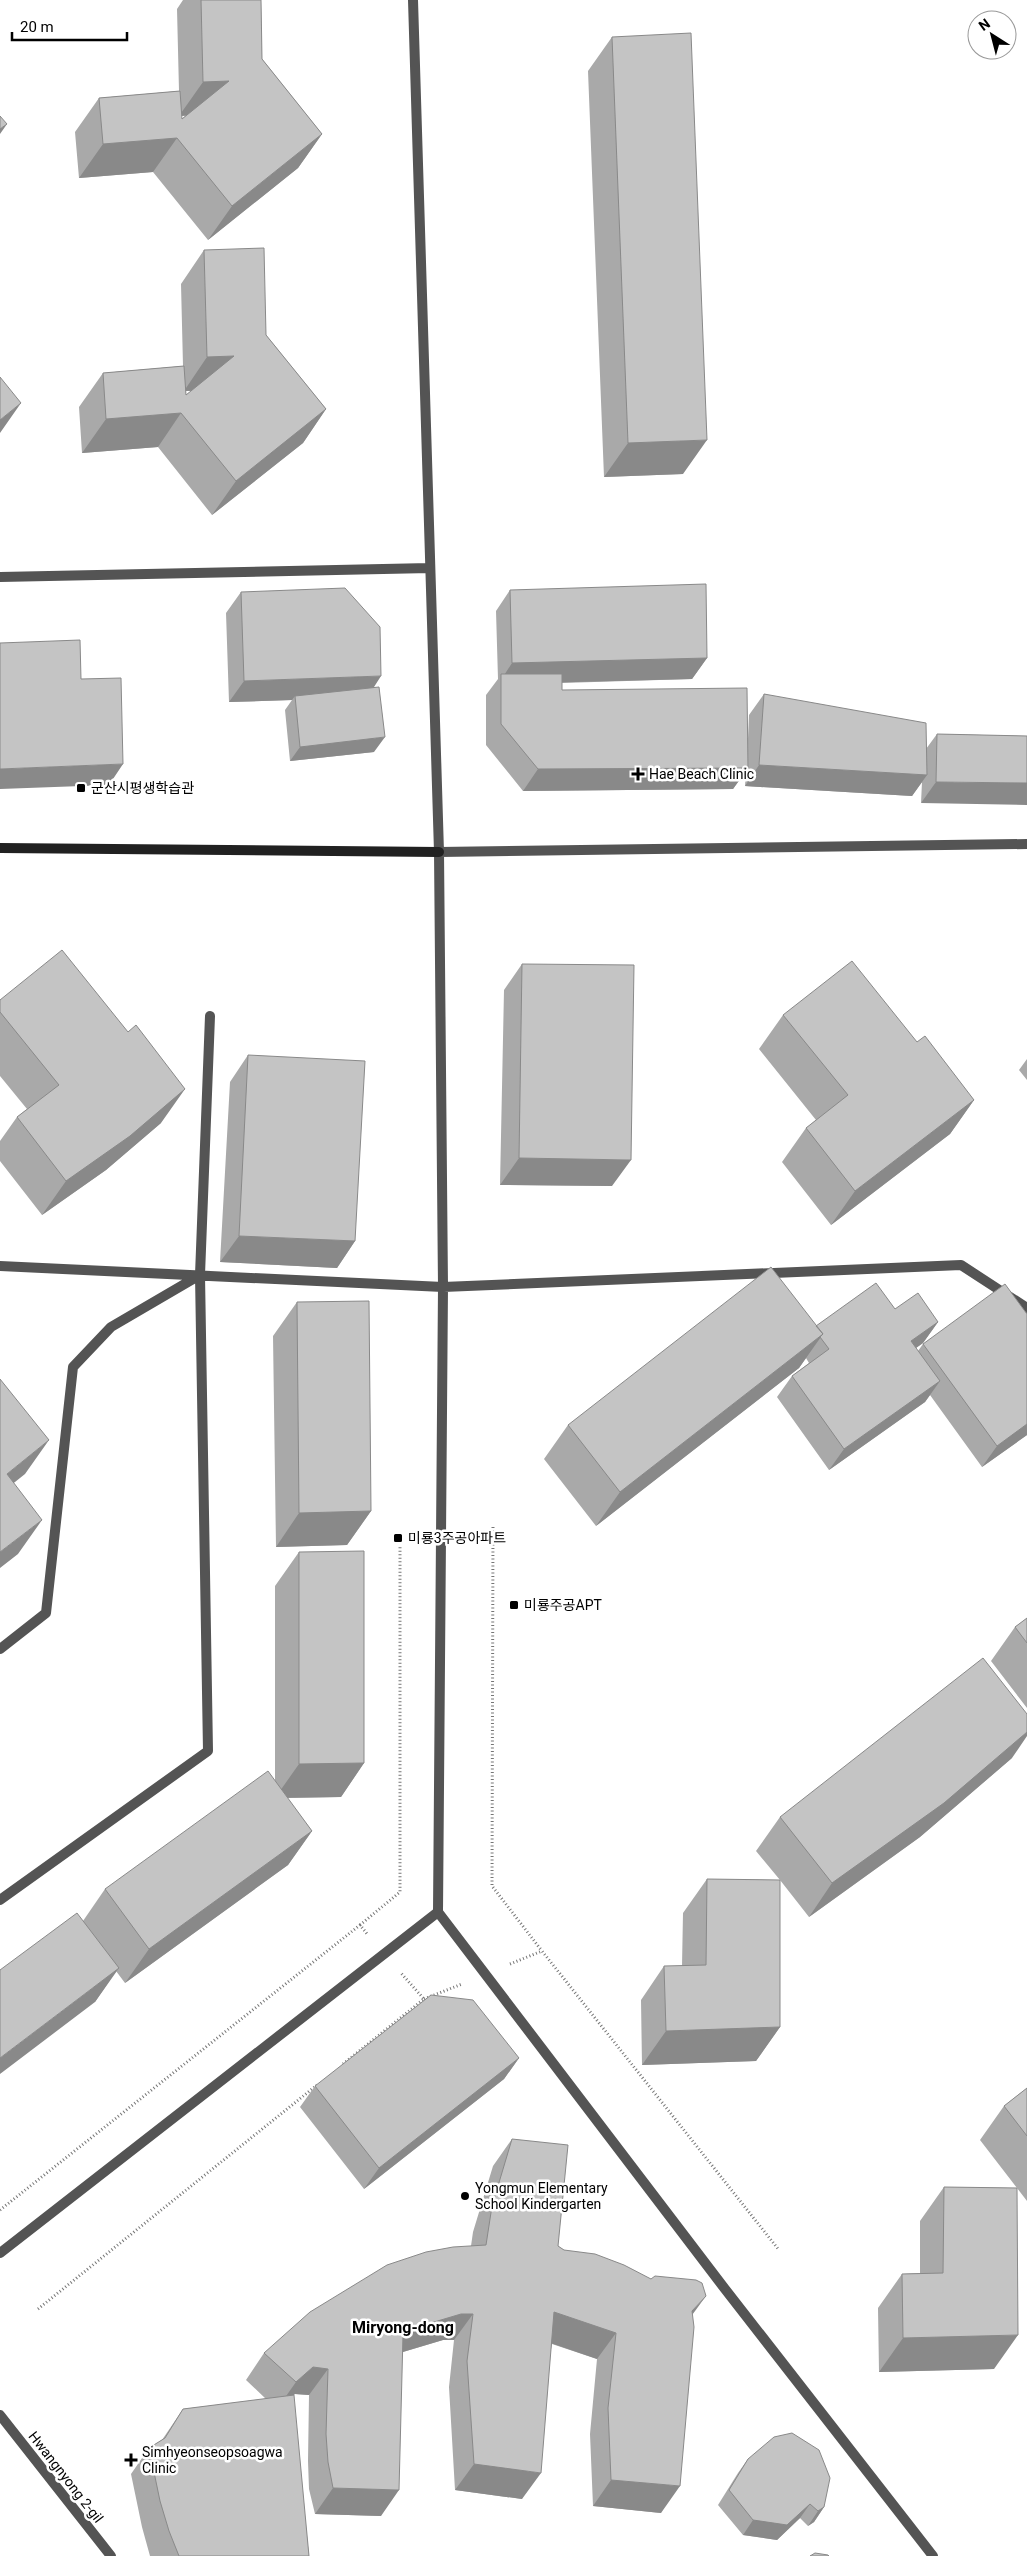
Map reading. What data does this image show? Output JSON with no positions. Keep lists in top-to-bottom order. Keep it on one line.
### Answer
{"streets":{"street":["Hwangnyong 2-gil"]},"districts":["Miryong-dong"],"places":{"health":["Hae Beach Clinic","Simhyeonseopsoagwa Clinic"],"transit":["군산시평생학습관","미룡3주공아파트","미룡주공APT"],"other":["Yongmun Elementary School Kindergarten"]},"scale_bar":"20 m","north":"top left"}
